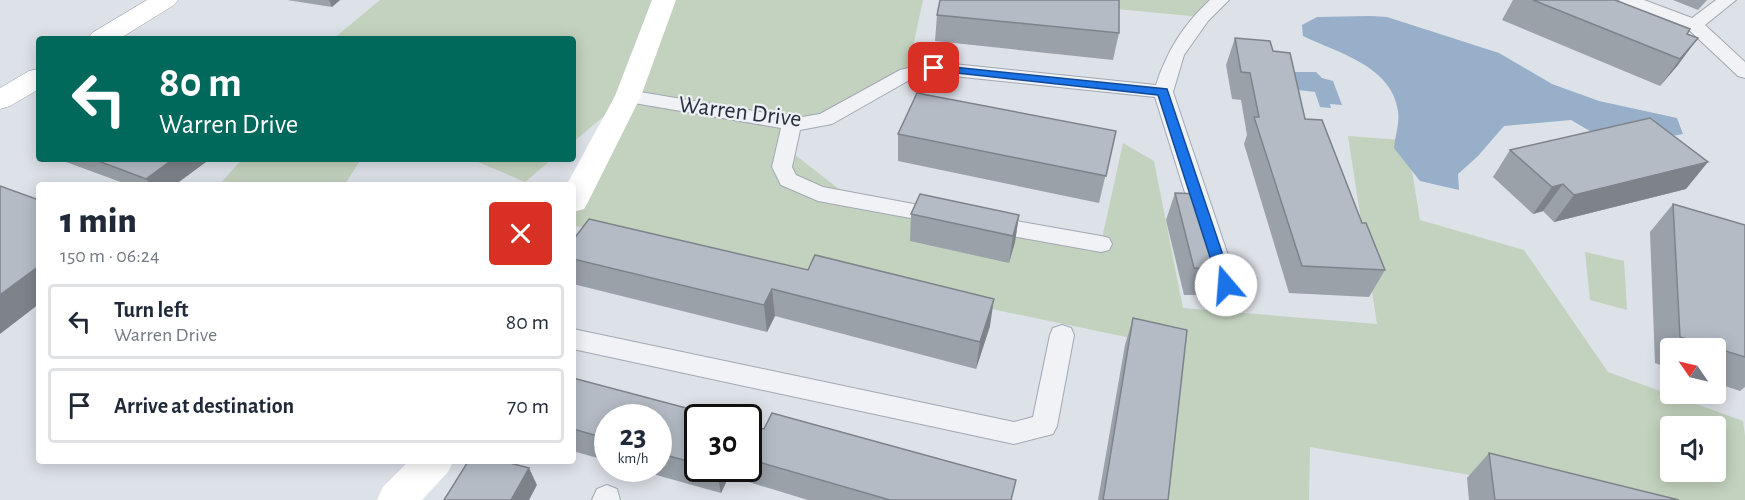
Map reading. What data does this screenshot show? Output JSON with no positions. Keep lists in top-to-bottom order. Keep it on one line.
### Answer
{"streets":{"street":["Warren Drive"]},"north":"top left","page":{"turn":["80 m","Warren Drive"],"heading":["1 min","150 m · 06:24"],"list":[{"name":"Turn left","note":"Warren Drive","value":"80 m"},{"name":"Arrive at destination","value":"70 m"}],"speed":"23 km/h","limit":"30"}}
